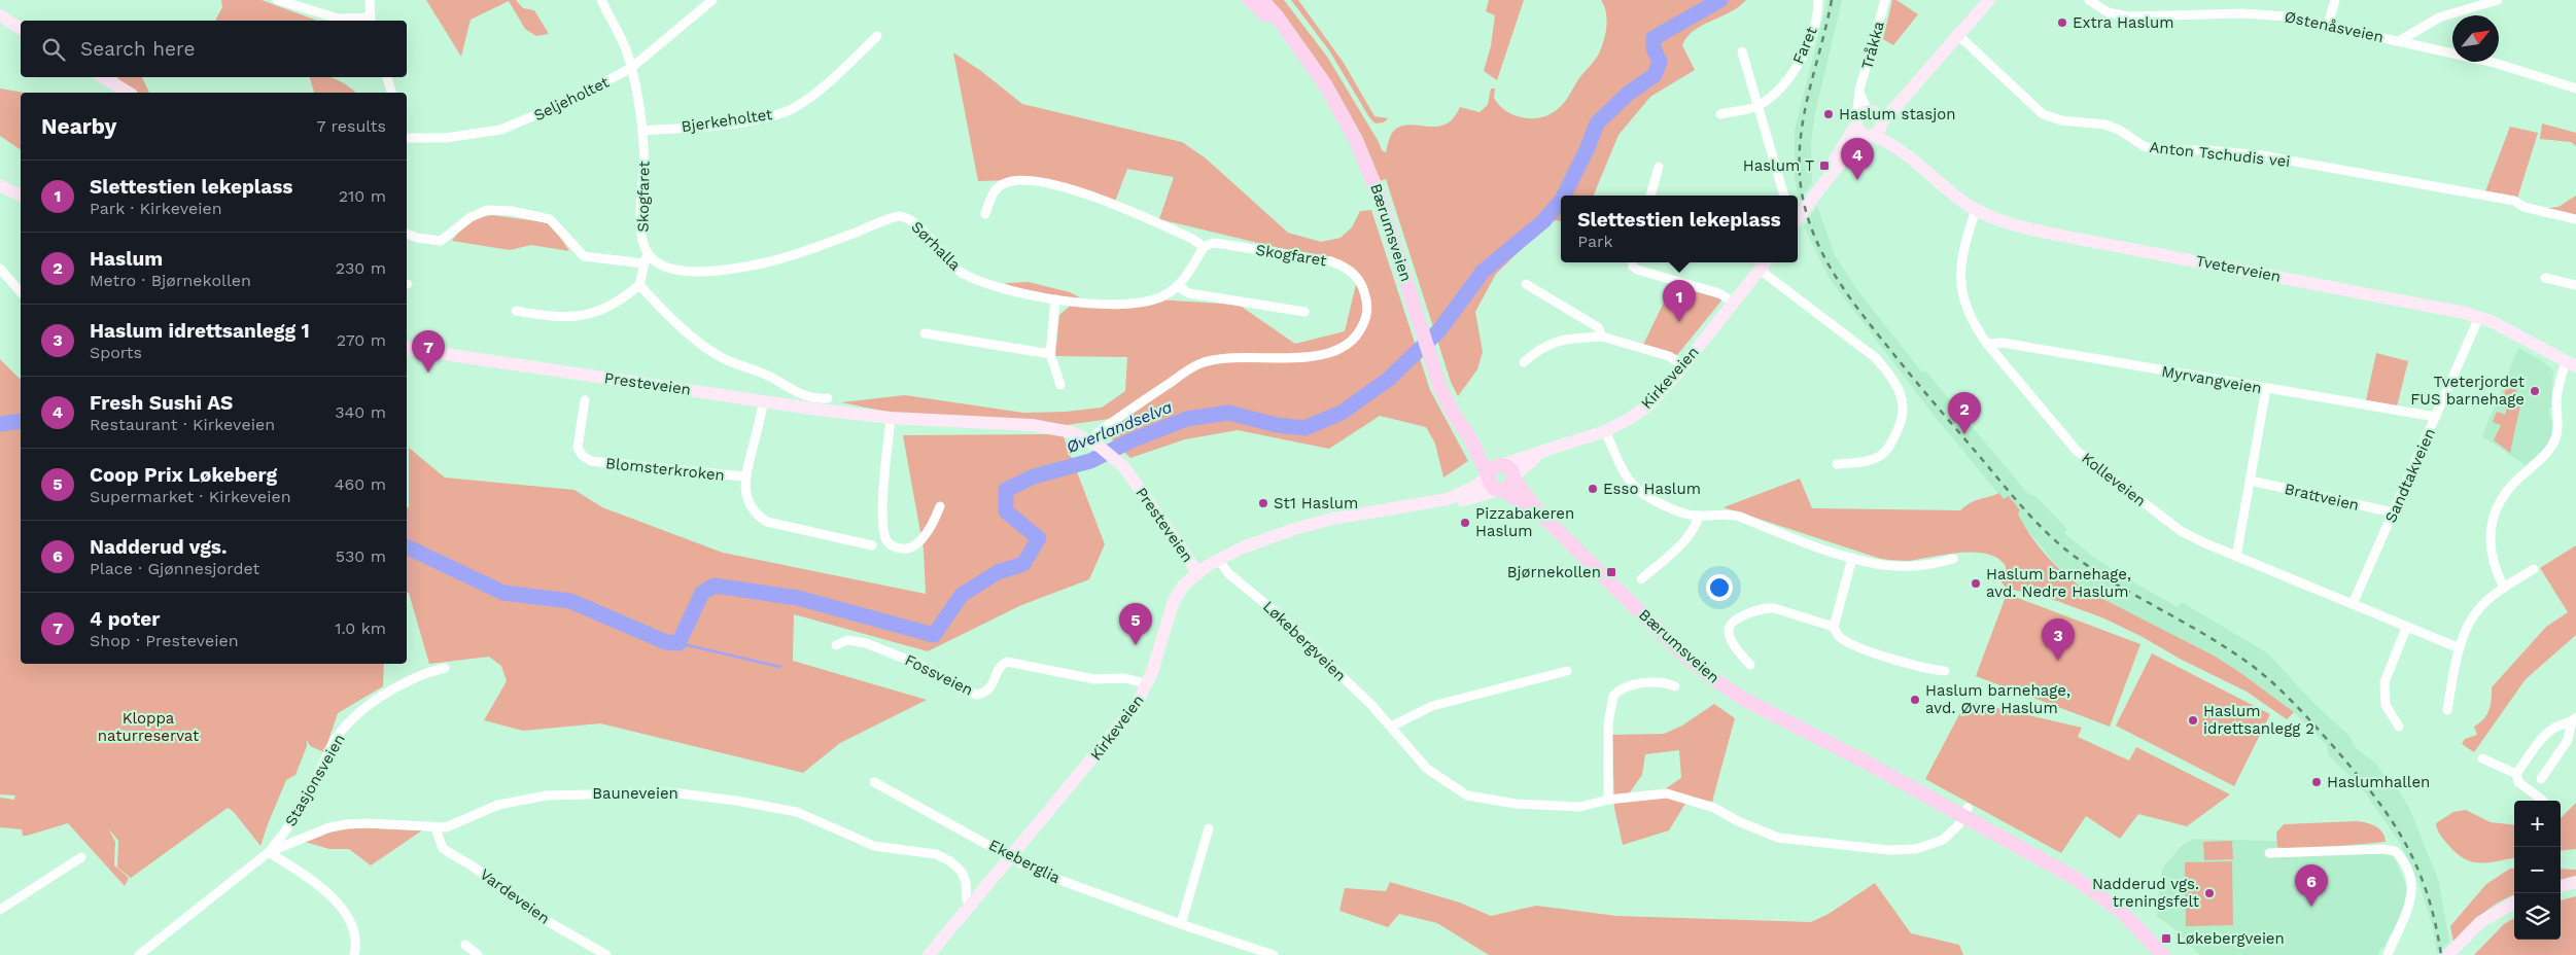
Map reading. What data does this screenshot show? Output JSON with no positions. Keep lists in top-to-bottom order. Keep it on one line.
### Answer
{"streets":{"main road":["Bærumsveien","Tveterveien","Kirkeveien","Presteveien"],"street":["Østenåsveien","Faret","Tråkka","Seljeholtet","Bjerkeholtet","Anton Tschudis vei","Skogfaret","Sørhalla","Myrvangveien","Blomsterkroken","Sandtakveien","Kolleveien","Brattveien","Løkebergveien","Fossveien","Stasjonsveien","Bauneveien","Ekeberglia","Vardeveien"]},"crossings":[["Tråkka","Tveterveien"],["Seljeholtet","Skogfaret"],["Bjerkeholtet","Skogfaret"],["Skogfaret","Sørhalla"],["Skogfaret","Presteveien"],["Bærumsveien","Kirkeveien"],["Bærumsveien","Løkebergveien"],["Tveterveien","Sandtakveien"],["Tveterveien","Kolleveien"],["Kirkeveien","Presteveien"],["Kirkeveien","Løkebergveien"],["Kirkeveien","Fossveien"],["Kirkeveien","Bauneveien"],["Kirkeveien","Ekeberglia"],["Myrvangveien","Sandtakveien"],["Myrvangveien","Kolleveien"],["Presteveien","Blomsterkroken"],["Sandtakveien","Kolleveien"],["Sandtakveien","Brattveien"],["Stasjonsveien","Bauneveien"],["Bauneveien","Vardeveien"]],"water":["Øverlandselva"],"parks":["Kloppa naturreservat"],"places":{"other":["Extra Haslum","Haslum stasjon","Tveterjordet FUS barnehage","Esso Haslum","St1 Haslum","Pizzabakeren Haslum","Haslum barnehage, avd. Nedre Haslum","Haslum barnehage, avd. Øvre Haslum","Haslum idrettsanlegg 2","Haslumhallen","Nadderud vgs. treningsfelt"],"transit":["Haslum T","Bjørnekollen","Løkebergveien"]},"north":"top right","page":{"search":"Search here","heading":["Nearby","7 results"],"pins":["4","1","7","2","5","3","6"],"list":[{"mark":"1","name":"Slettestien lekeplass","note":"Park · Kirkeveien","value":"210 m"},{"mark":"2","name":"Haslum","note":"Metro · Bjørnekollen","value":"230 m"},{"mark":"3","name":"Haslum idrettsanlegg 1","note":"Sports","value":"270 m"},{"mark":"4","name":"Fresh Sushi AS","note":"Restaurant · Kirkeveien","value":"340 m"},{"mark":"5","name":"Coop Prix Løkeberg","note":"Supermarket · Kirkeveien","value":"460 m"},{"mark":"6","name":"Nadderud vgs.","note":"Place · Gjønnesjordet","value":"530 m"},{"mark":"7","name":"4 poter","note":"Shop · Presteveien","value":"1.0 km"}],"popup":["Slettestien lekeplass","Park"],"map_buttons":["+","−"]}}
